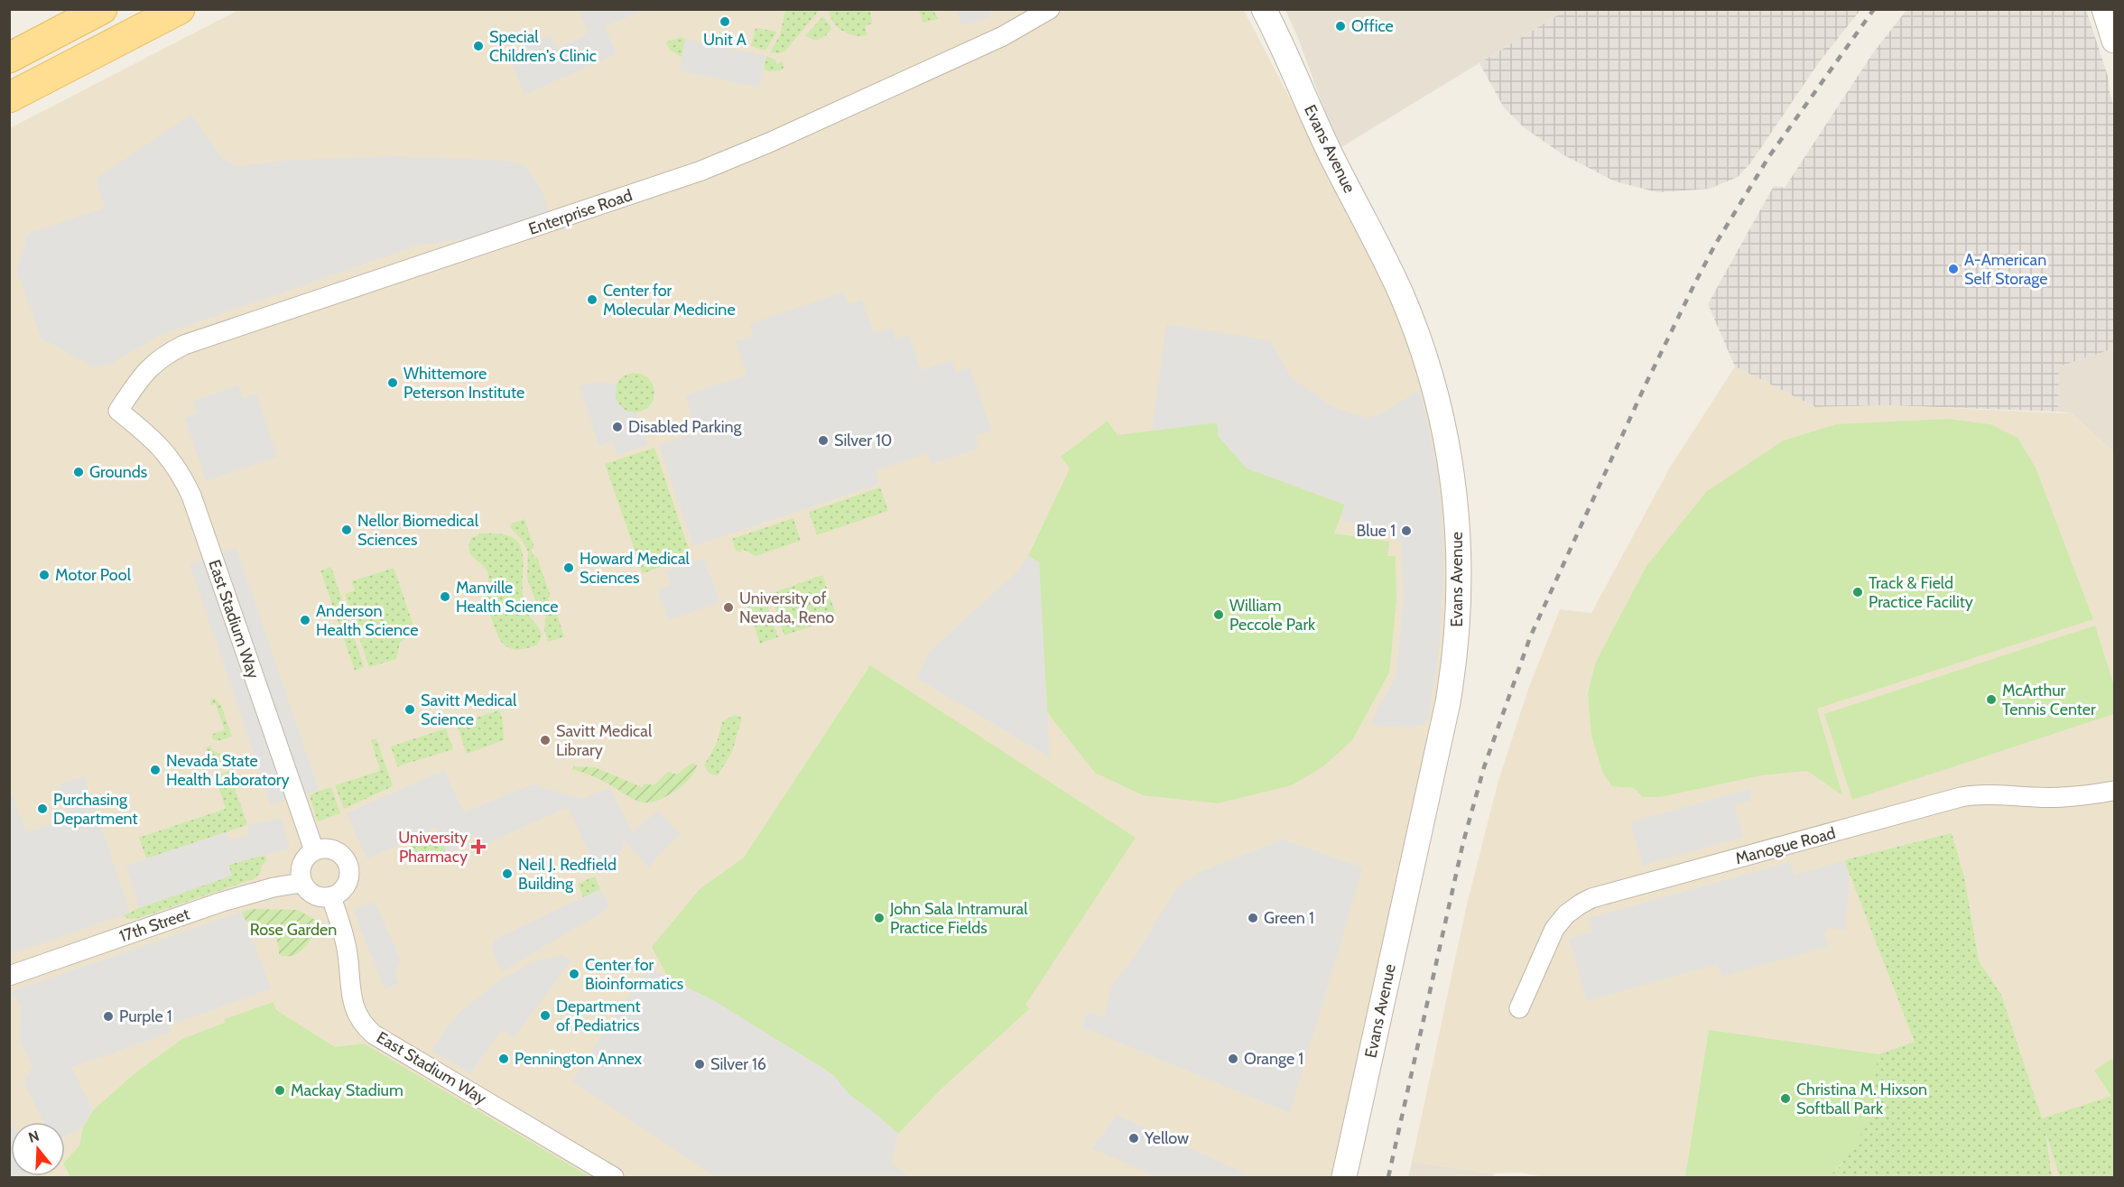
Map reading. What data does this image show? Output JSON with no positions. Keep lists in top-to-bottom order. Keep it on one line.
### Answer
{"streets":{"street":["Evans Avenue","Enterprise Road","East Stadium Way","Manogue Road","17th Street"]},"crossings":[["Enterprise Road","East Stadium Way"],["East Stadium Way","17th Street"]],"parks":["Rose Garden"],"places":{"other":["Unit A","Office","Special Children's Clinic","A-American Self Storage","Center for Molecular Medicine","Whittemore Peterson Institute","Disabled Parking","Silver 10","Grounds","Nellor Biomedical Sciences","Blue 1","Howard Medical Sciences","Motor Pool","Track & Field Practice Facility","Manville Health Science","University of Nevada, Reno","William Peccole Park","Anderson Health Science","McArthur Tennis Center","Savitt Medical Science","Savitt Medical Library","Nevada State Health Laboratory","Purchasing Department","Neil J. Redfield Building","John Sala Intramural Practice Fields","Green 1","Center for Bioinformatics","Department of Pediatrics","Purple 1","Pennington Annex","Orange 1","Silver 16","Mackay Stadium","Christina M. Hixson Softball Park","Yellow"],"health":["University Pharmacy"]},"north":"top"}
